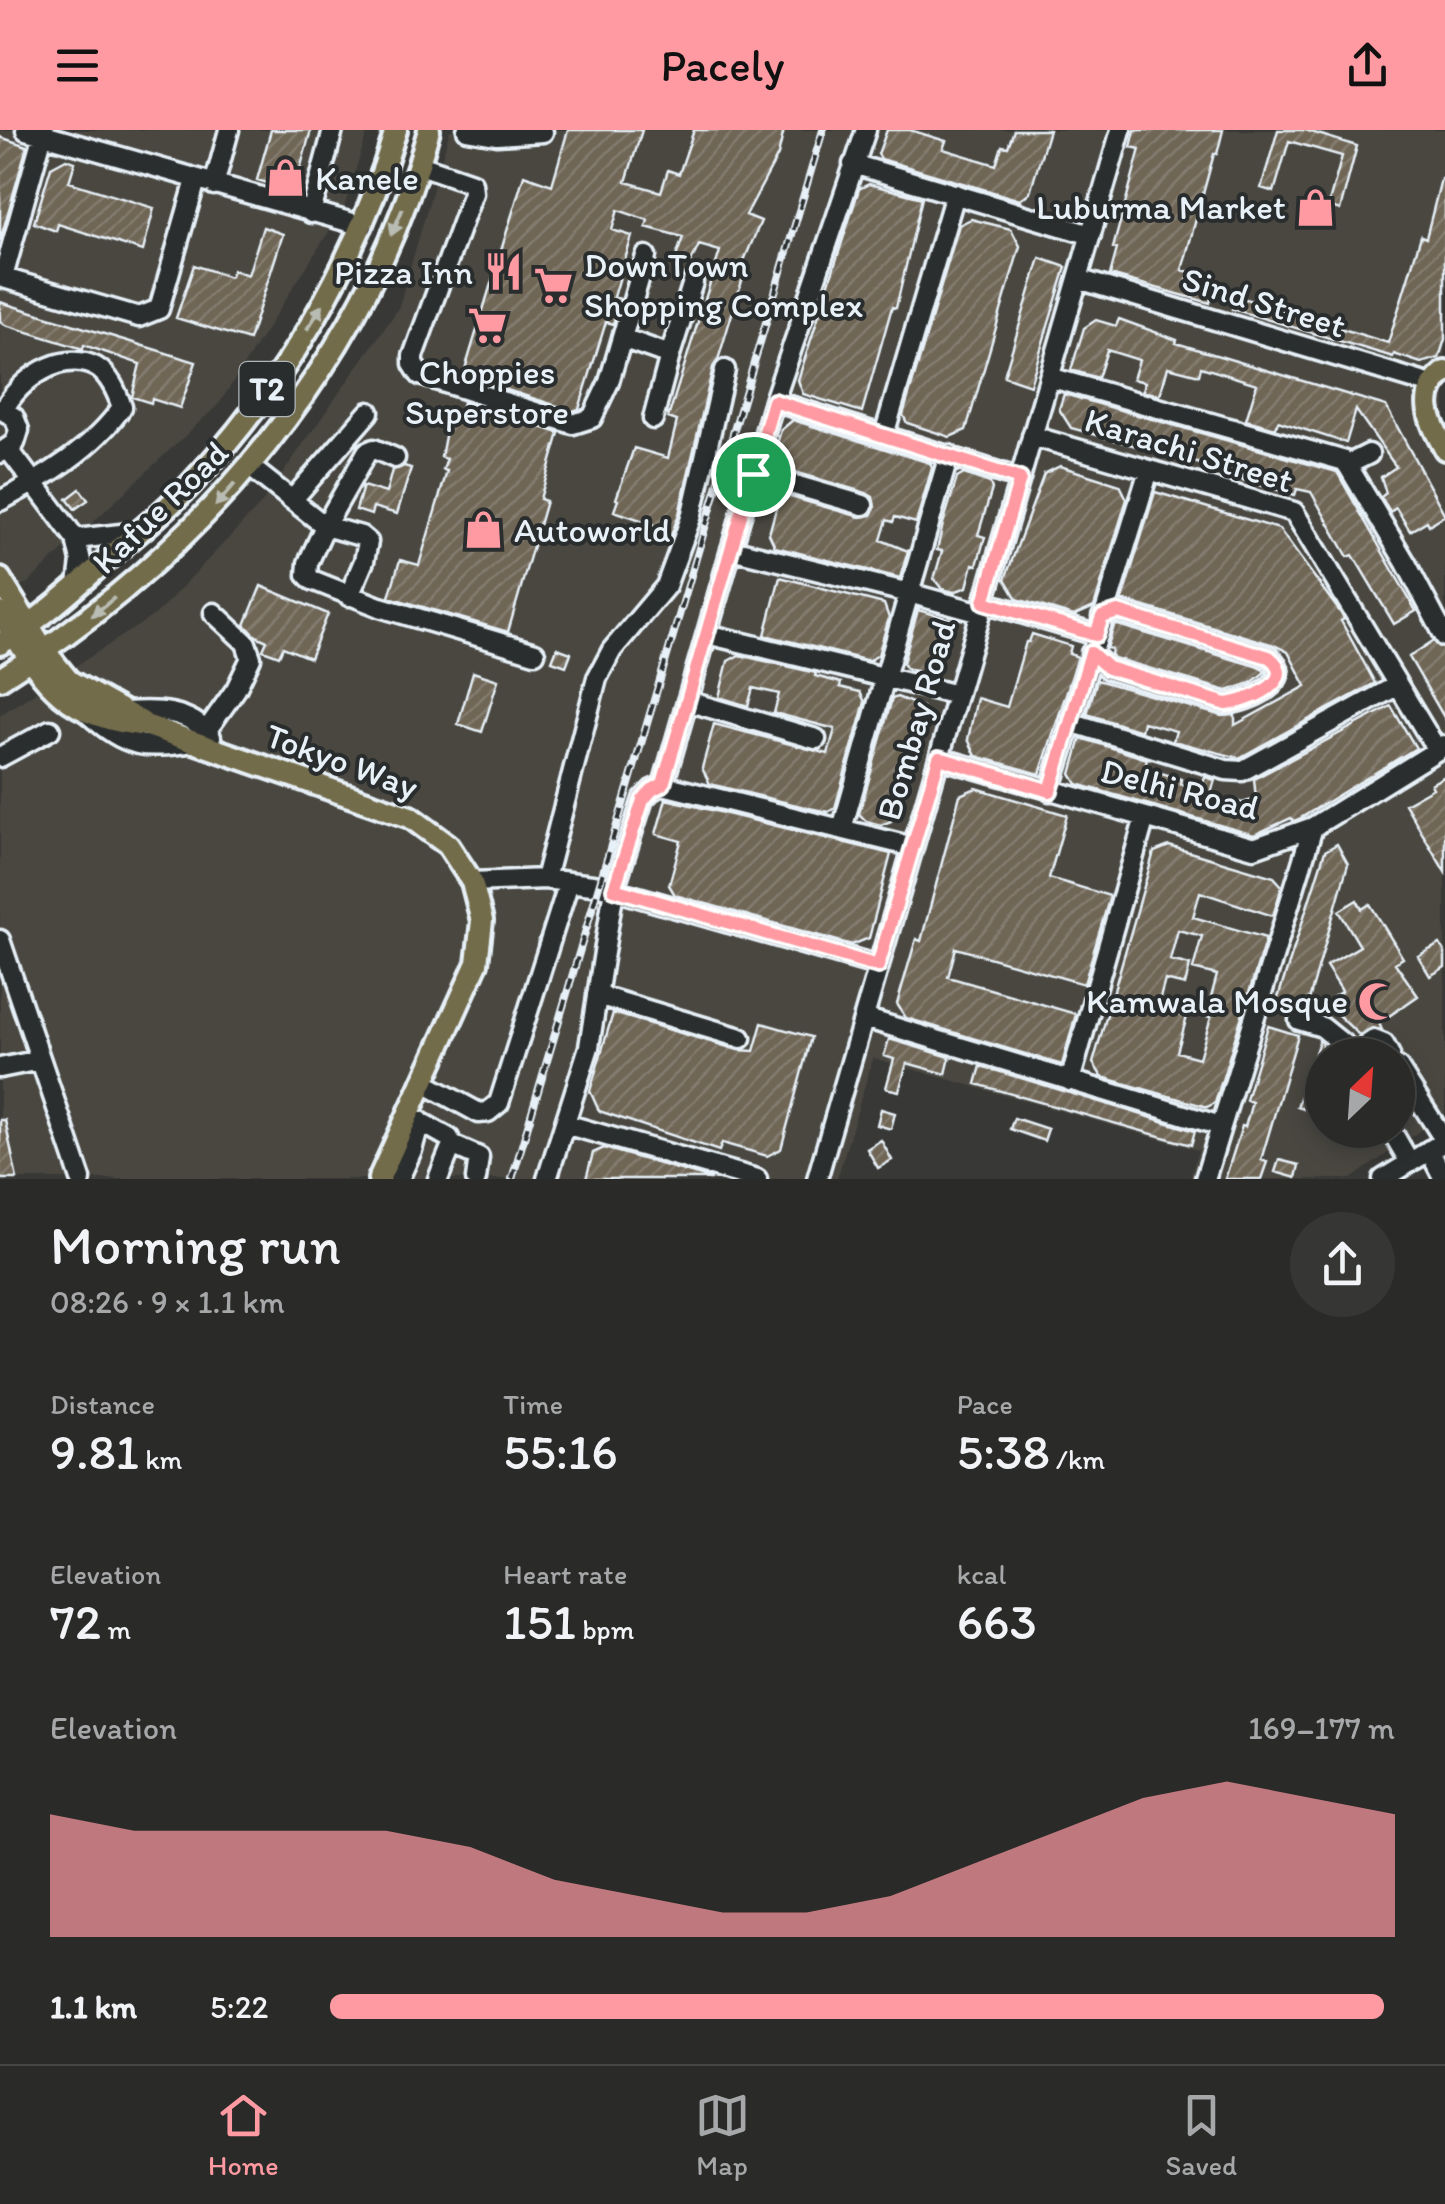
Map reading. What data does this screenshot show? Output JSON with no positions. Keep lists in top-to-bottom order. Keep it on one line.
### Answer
{"streets":{"main road":["T2","Kafue Road","Tokyo Way"],"street":["Sind Street","Karachi Street","Bombay Road","Delhi Road"]},"crossings":[["Sind Street","Bombay Road"],["Karachi Street","Bombay Road"],["Karachi Street","Delhi Road"],["Kafue Road","Tokyo Way"],["Bombay Road","Delhi Road"]],"places":{"shop":["Kanele","Luburma Market","Autoworld"],"restaurant":["Pizza Inn"],"supermarket":["DownTown Shopping Complex","Choppies Superstore"],"mosque":["Kamwala Mosque"]},"north":"top right","page":{"header":"Pacely","heading":["Morning run","08:26 · 9 × 1.1 km"],"stats":[["Distance","9.81 km"],["Time","55:16"],["Pace","5:38 /km"],["Elevation","72 m"],["Heart rate","151 bpm"],["kcal","663"]],"chart":["Elevation","169–177 m"],"list":[{"name":"1.1 km","note":"5:22"}],"tabs":["Home","Map","Saved"]}}
